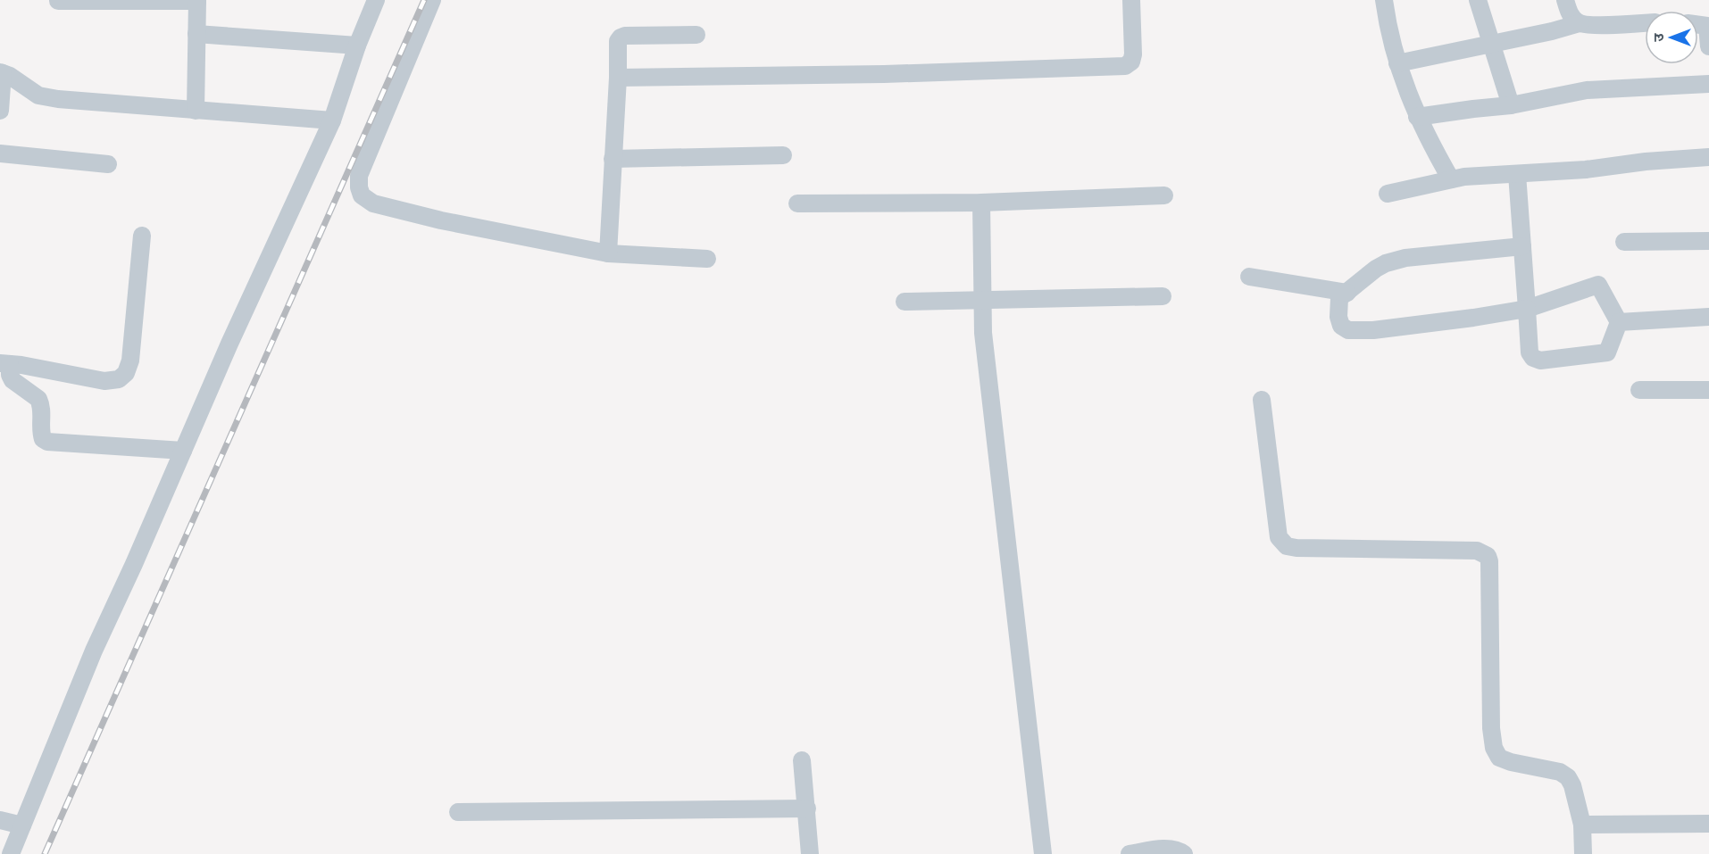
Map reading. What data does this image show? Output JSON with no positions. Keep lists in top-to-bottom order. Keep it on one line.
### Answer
{"north":"left"}
